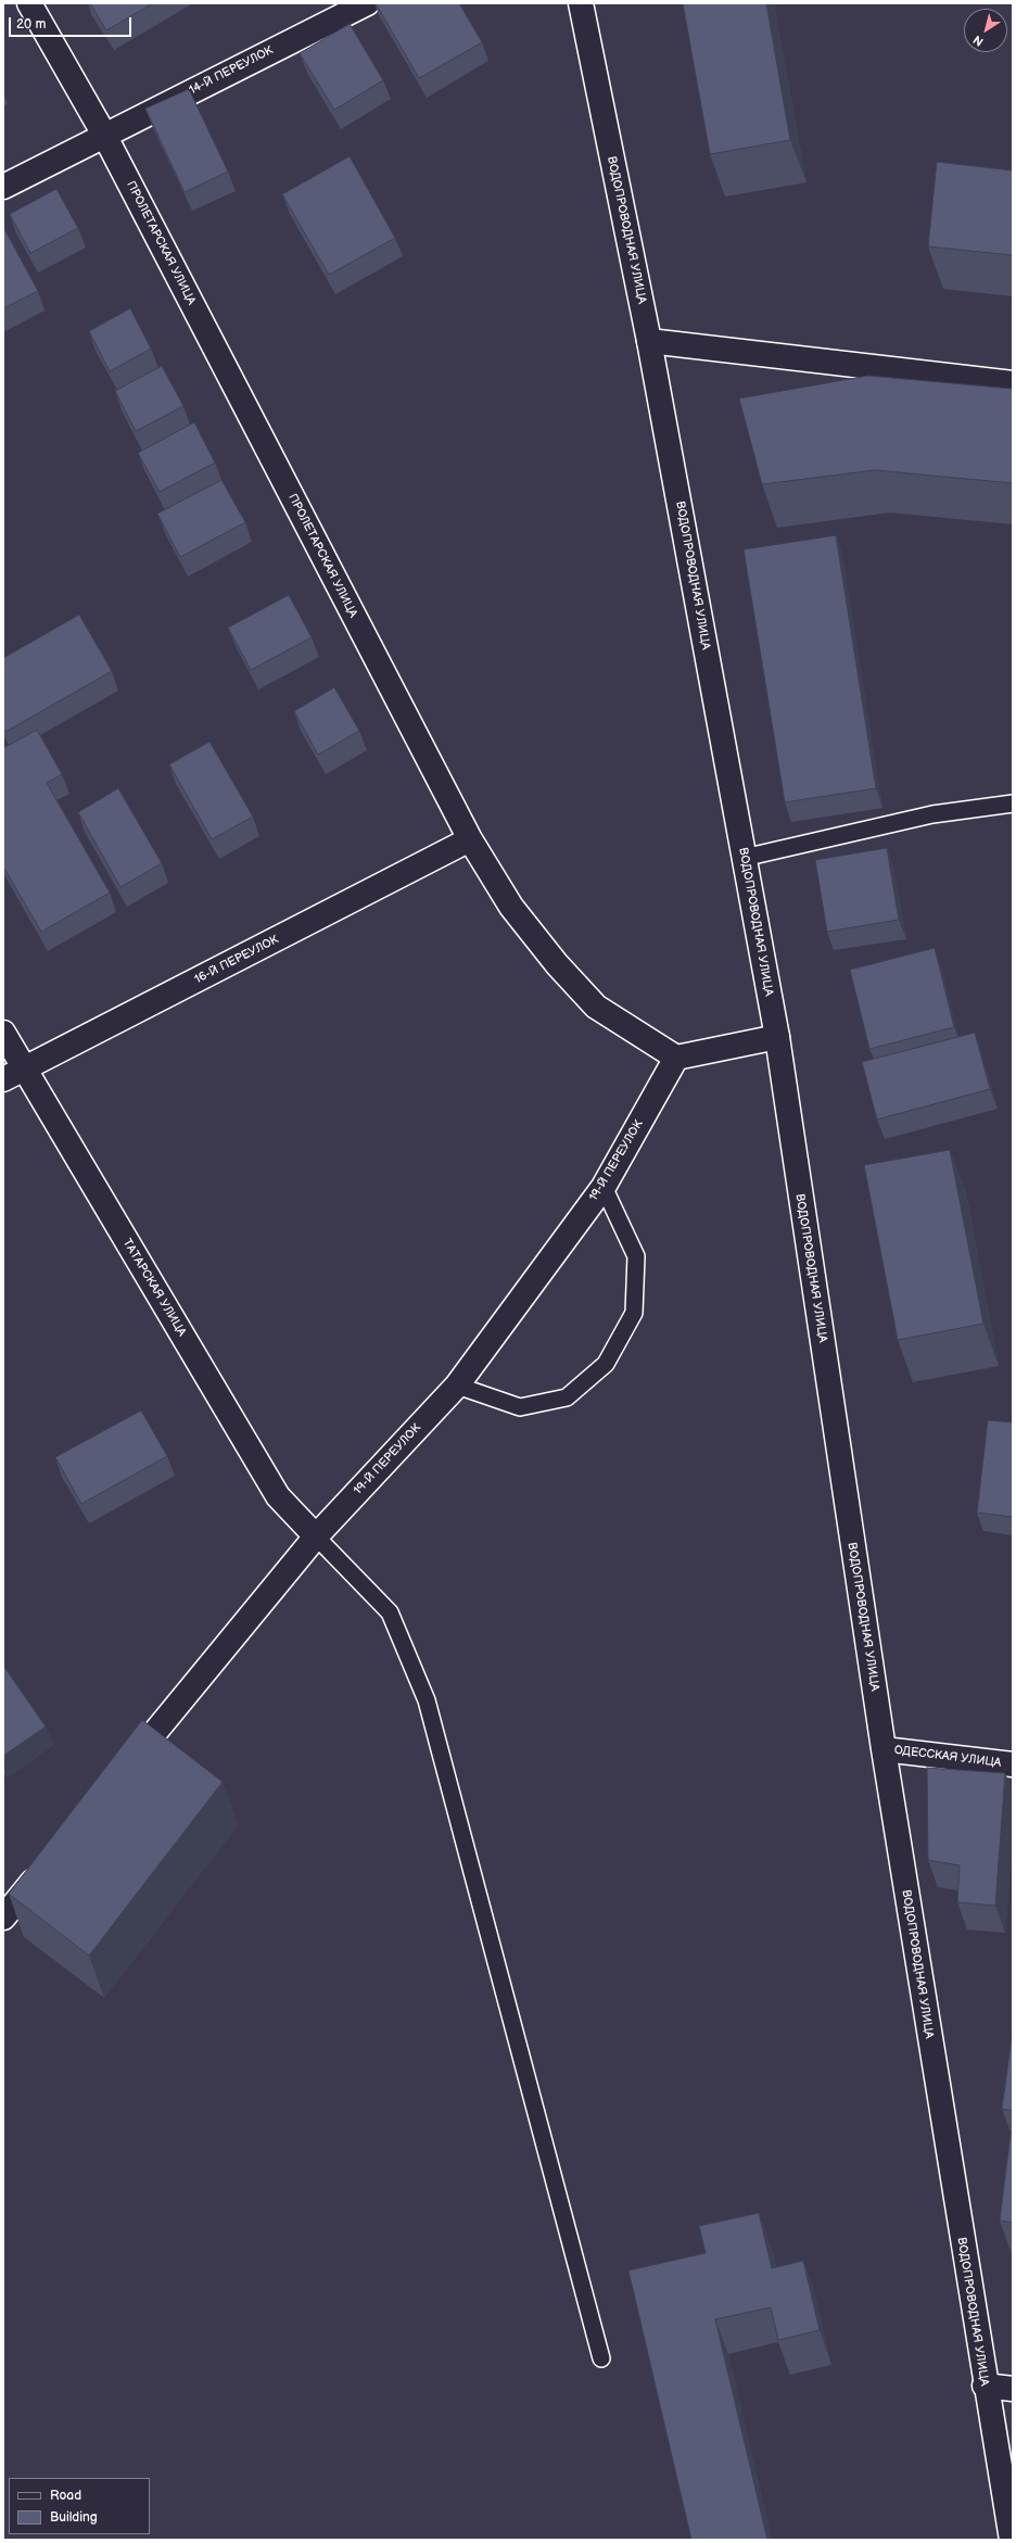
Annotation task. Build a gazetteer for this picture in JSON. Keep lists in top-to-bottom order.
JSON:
{
  "streets": {
    "street": [
      "14-Й ПЕРЕУЛОК",
      "ВОДОПРОВОДНАЯ УЛИЦА",
      "ПРОЛЕТАРСКАЯ УЛИЦА",
      "16-Й ПЕРЕУЛОК",
      "19-Й ПЕРЕУЛОК",
      "ТАТАРСКАЯ УЛИЦА",
      "ОДЕССКАЯ УЛИЦА"
    ]
  },
  "crossings": [
    ["14-Й ПЕРЕУЛОК", "ПРОЛЕТАРСКАЯ УЛИЦА"],
    ["ВОДОПРОВОДНАЯ УЛИЦА", "ОДЕССКАЯ УЛИЦА"],
    ["ПРОЛЕТАРСКАЯ УЛИЦА", "16-Й ПЕРЕУЛОК"],
    ["ПРОЛЕТАРСКАЯ УЛИЦА", "19-Й ПЕРЕУЛОК"],
    ["16-Й ПЕРЕУЛОК", "ТАТАРСКАЯ УЛИЦА"],
    ["19-Й ПЕРЕУЛОК", "ТАТАРСКАЯ УЛИЦА"]
  ],
  "legend": ["Road", "Building"],
  "scale_bar": "20 m",
  "north": "bottom left"
}
